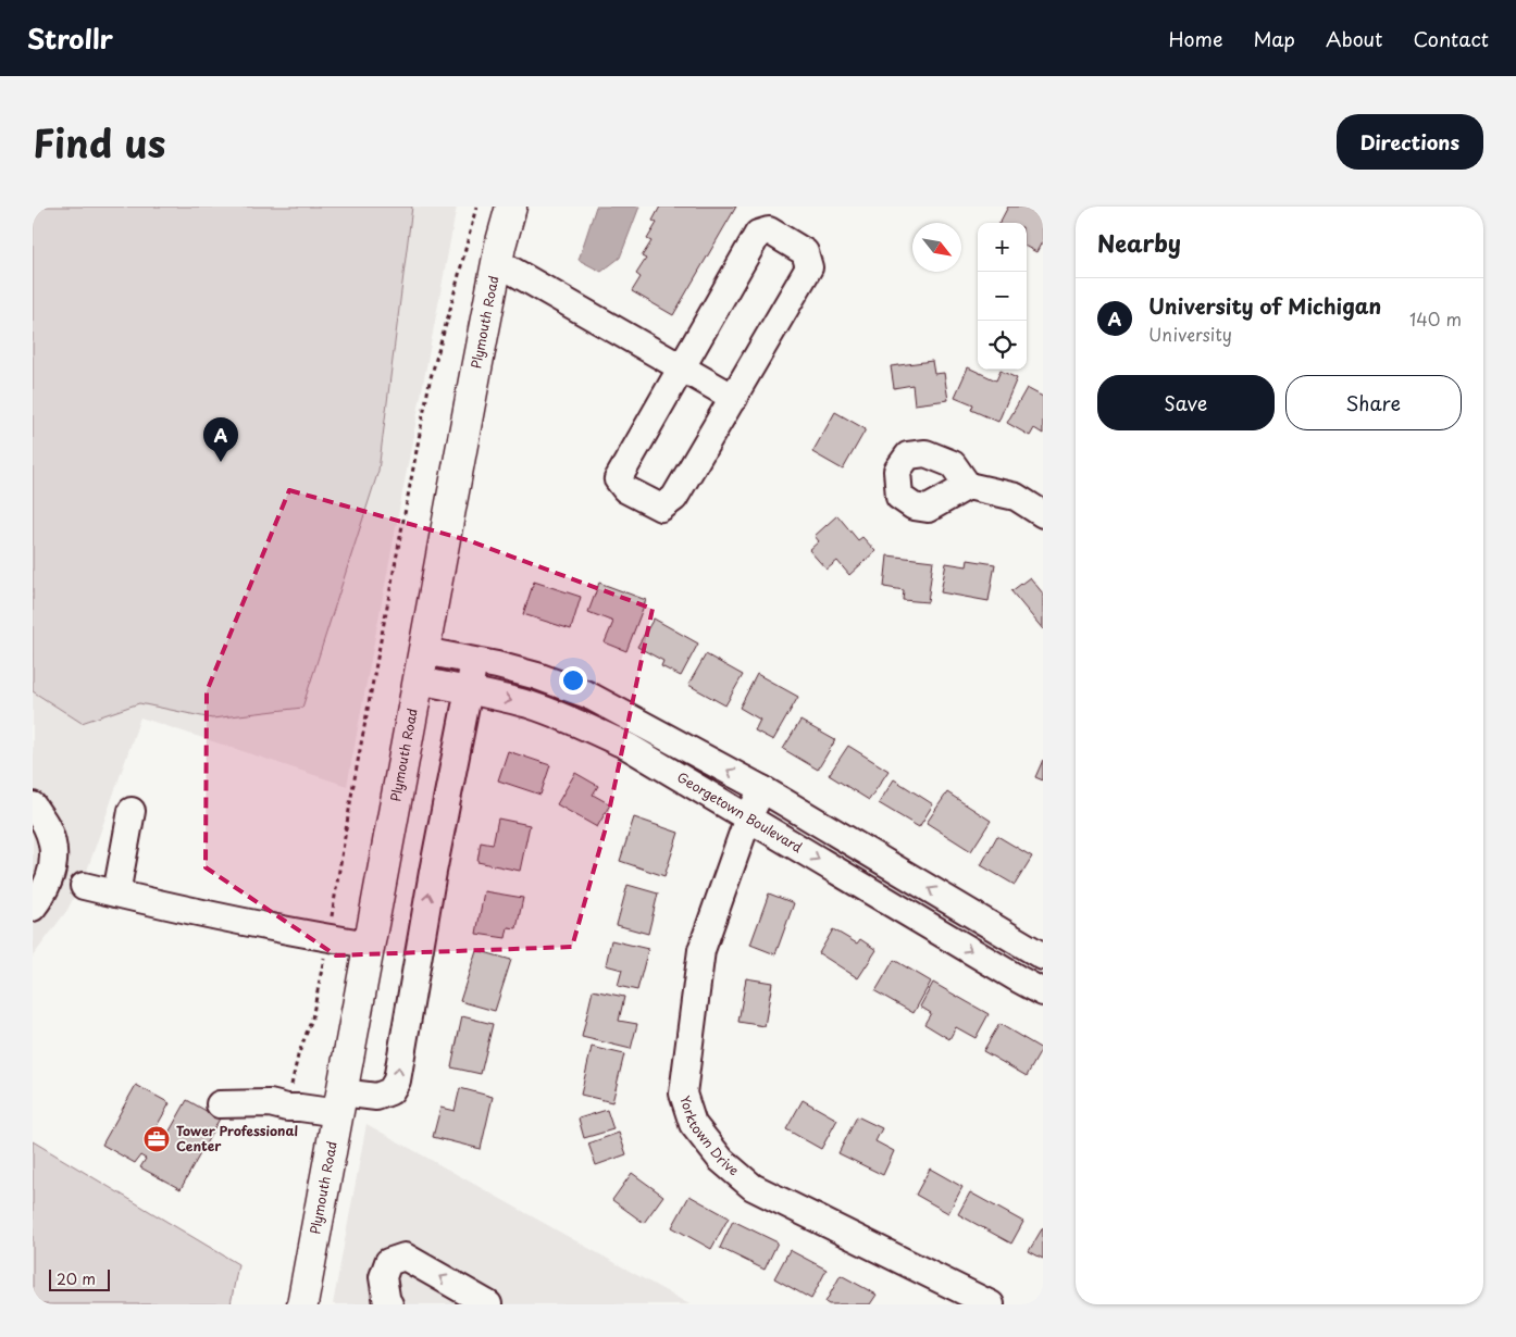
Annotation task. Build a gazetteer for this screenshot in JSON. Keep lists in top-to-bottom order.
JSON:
{
  "streets": {
    "main road": ["Plymouth Road"],
    "street": ["Georgetown Boulevard", "Yorktown Drive"]
  },
  "crossings": [
    ["Plymouth Road", "Georgetown Boulevard"],
    ["Georgetown Boulevard", "Yorktown Drive"]
  ],
  "places": {
    "office": ["Tower Professional Center"]
  },
  "scale_bar": "20 m",
  "north": "bottom right",
  "page": {
    "header": "Strollr",
    "nav": [
      "Home",
      "Map",
      "About",
      "Contact"
    ],
    "title": "Find us",
    "buttons": [
      "Directions",
      ["Save", "Share"]
    ],
    "heading": "Nearby",
    "map_buttons": ["+", "−"],
    "list": [
      {
        "mark": "A",
        "name": "University of Michigan",
        "note": "University",
        "value": "140 m"
      }
    ],
    "pins": "A",
    "scale": "20 m"
  }
}
